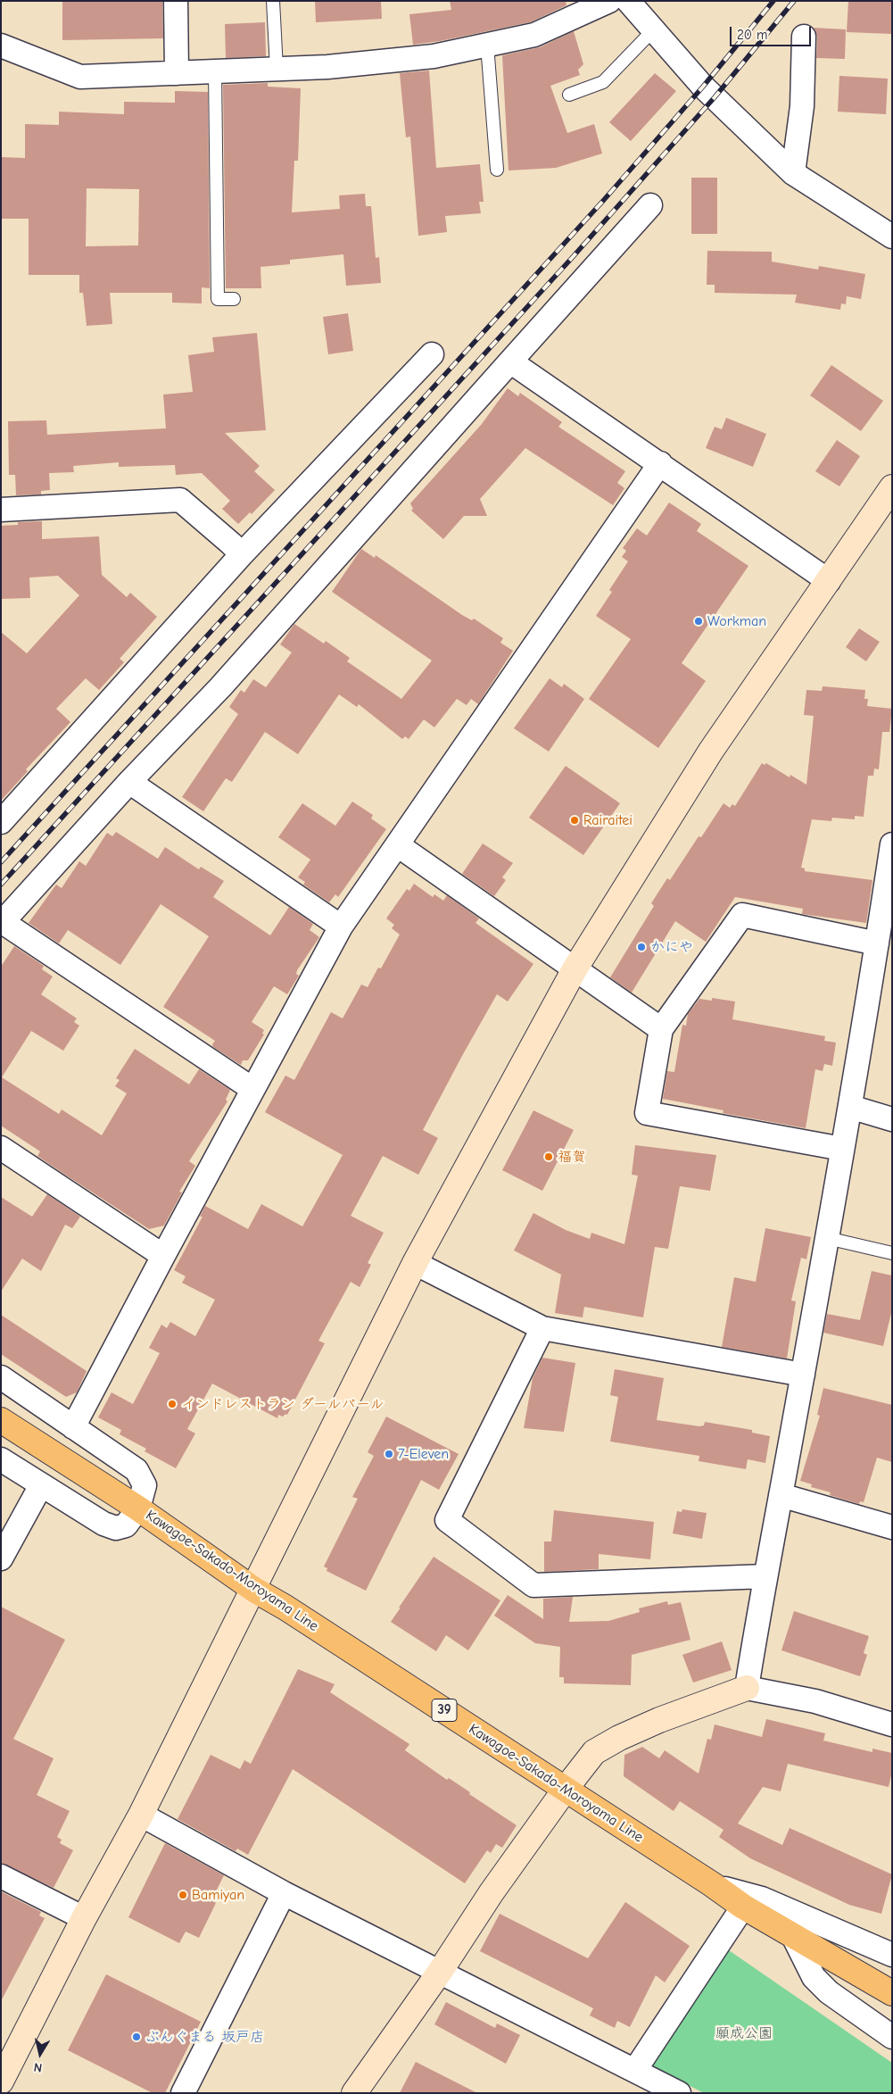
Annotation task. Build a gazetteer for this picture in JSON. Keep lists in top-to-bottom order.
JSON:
{
  "streets": {
    "main road": ["Kawagoe-Sakado-Moroyama Line", "39"]
  },
  "parks": ["願成公園"],
  "places": [
    "Workman",
    "Rairaitei",
    "かにや",
    "福賀",
    "インドレストラン ダールバール",
    "7-Eleven",
    "Bamiyan",
    "ぶんぐまる 坂戸店"
  ],
  "scale_bar": "20 m",
  "north": "bottom"
}
